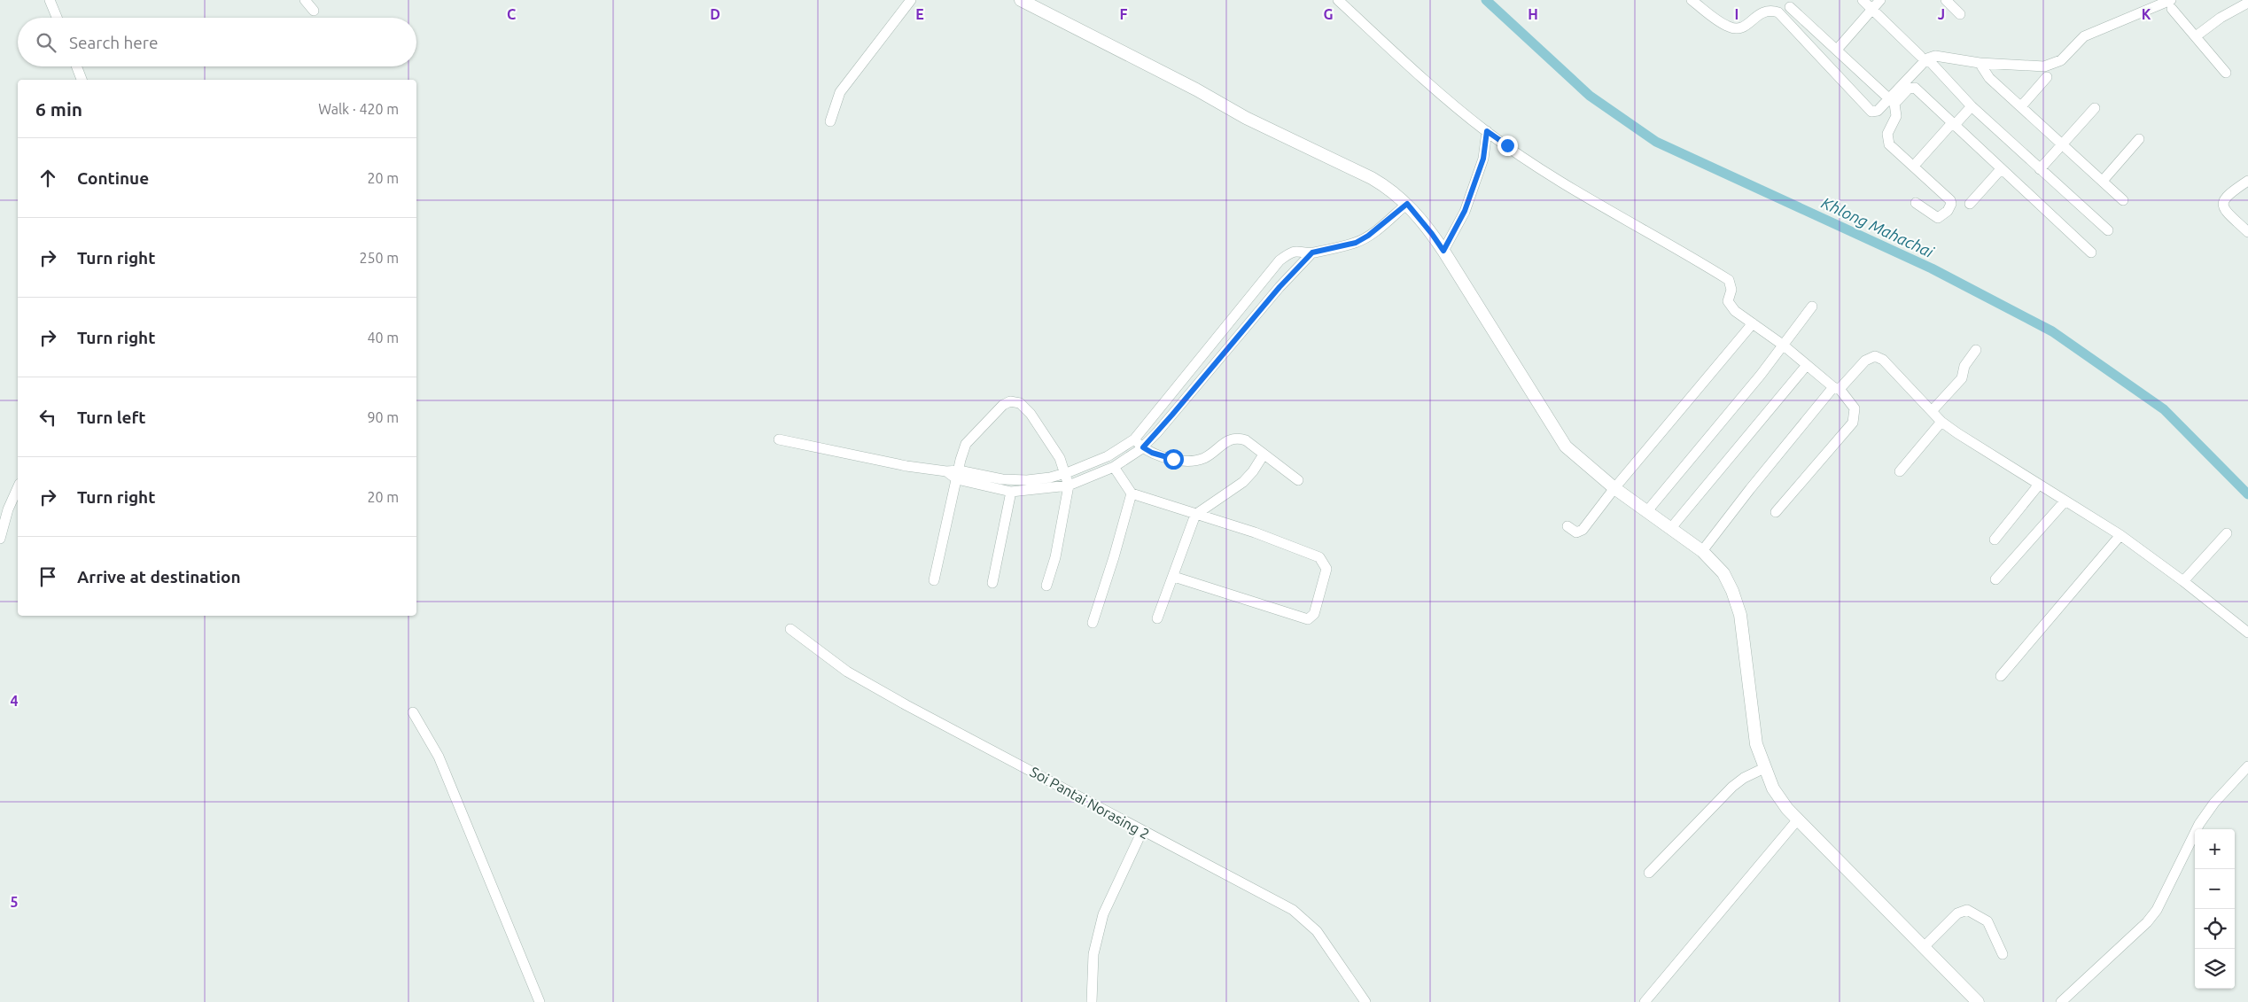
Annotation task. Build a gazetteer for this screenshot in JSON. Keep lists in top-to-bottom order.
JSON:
{
  "streets": {
    "street": ["Soi Pantai Norasing 2"]
  },
  "water": ["Khlong Mahachai"],
  "page": {
    "search": "Search here",
    "heading": ["6 min", "Walk · 420 m"],
    "list": [
      ["Continue", "20 m"],
      ["Turn right", "250 m"],
      ["Turn right", "40 m"],
      ["Turn left", "90 m"],
      ["Turn right", "20 m"],
      "Arrive at destination"
    ],
    "map_buttons": ["+", "−"]
  },
  "grid": {
    "columns": [
      "C",
      "D",
      "E",
      "F",
      "G",
      "H",
      "I",
      "J",
      "K"
    ],
    "rows": ["4", "5"]
  }
}
